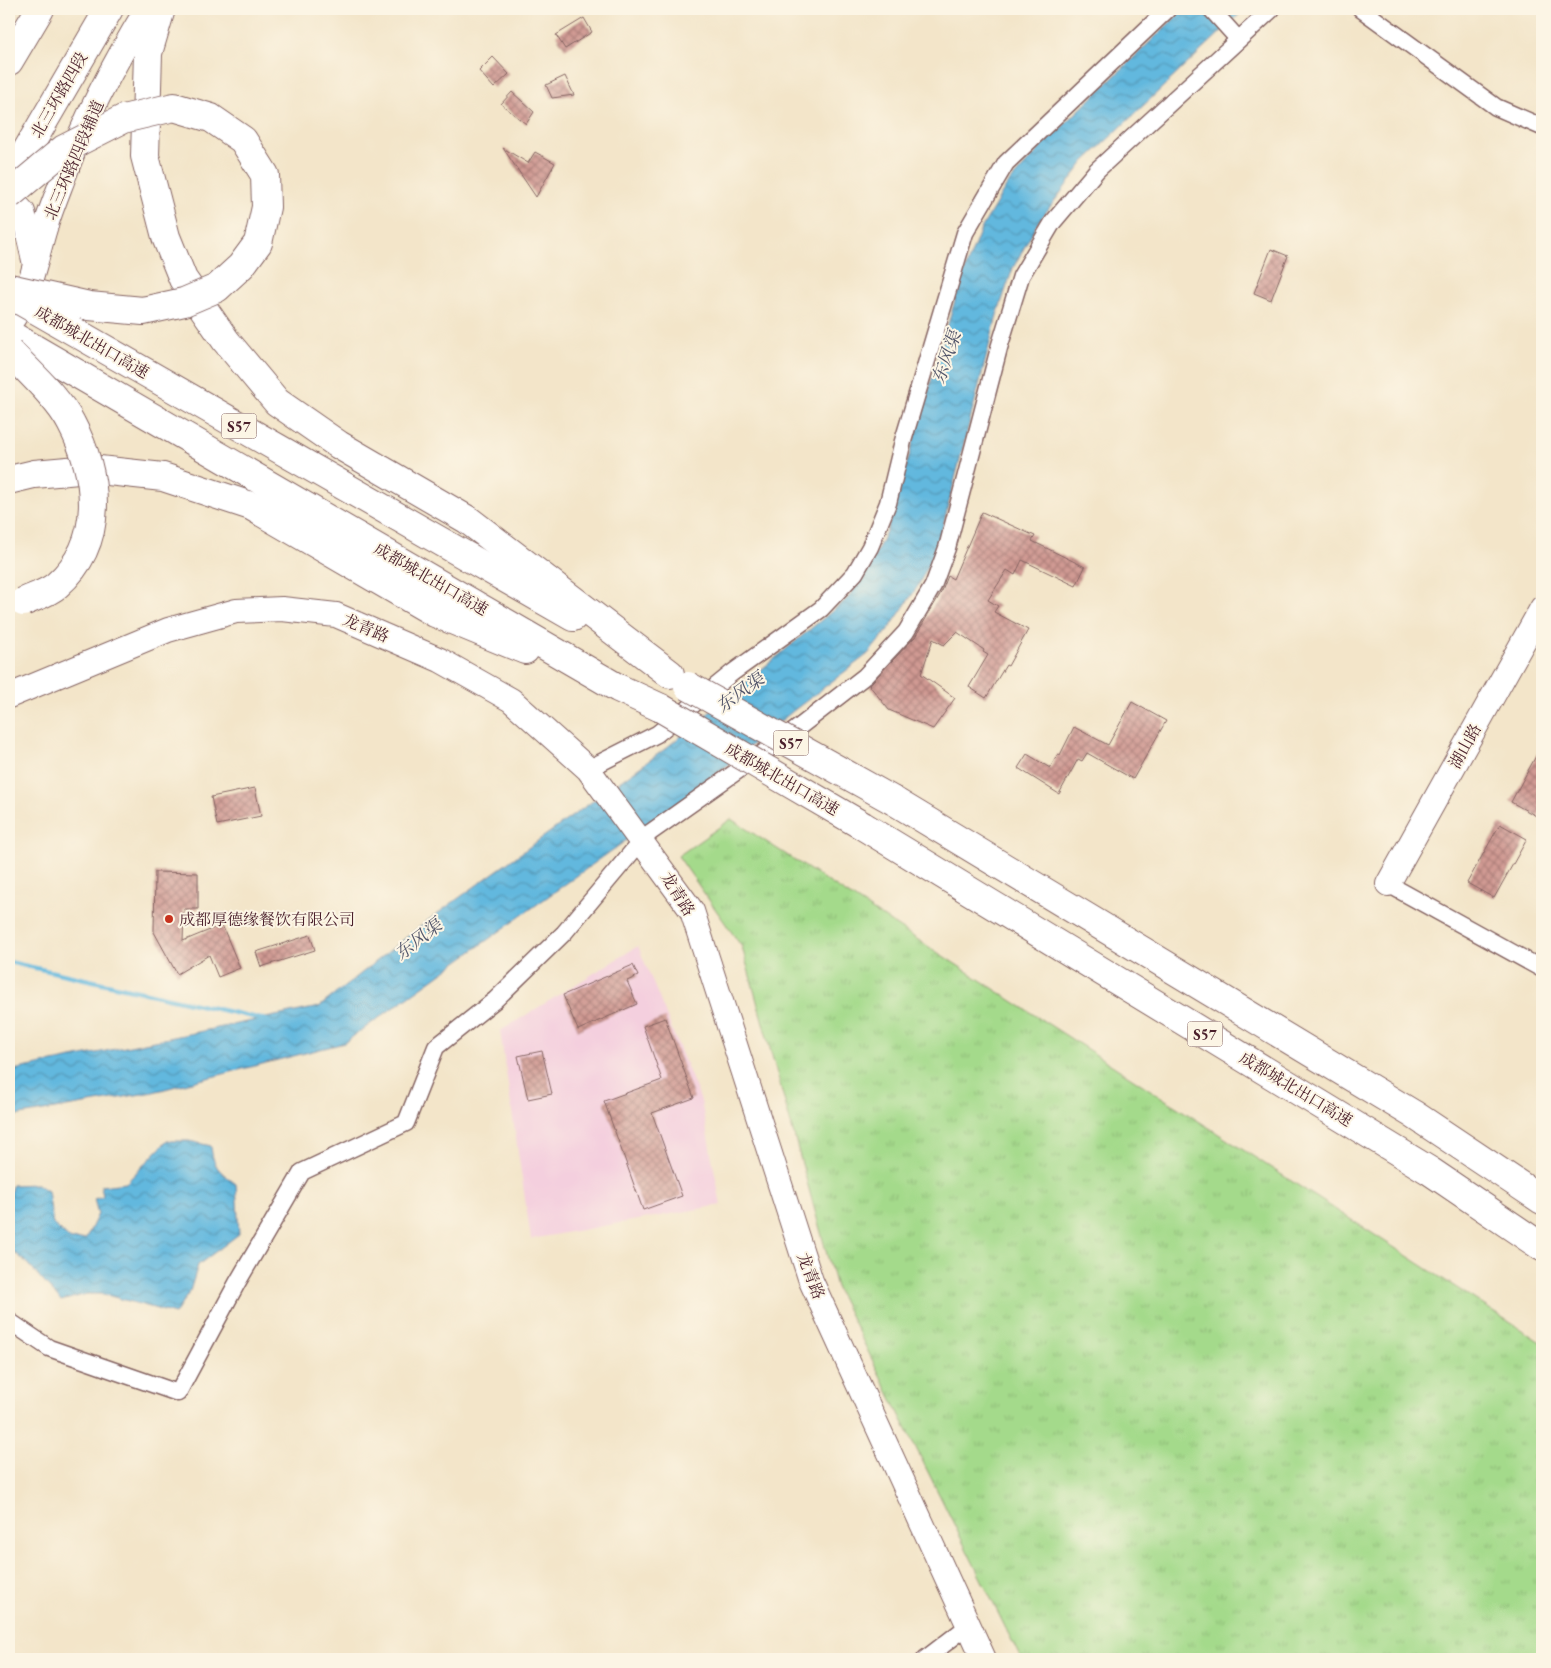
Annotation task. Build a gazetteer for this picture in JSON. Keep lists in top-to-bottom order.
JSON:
{
  "streets": {
    "highway": ["北三环路四段", "成都城北出口高速", "S57"],
    "street": ["北三环路四段辅道", "龙青路", "湖山路"]
  },
  "crossings": [
    ["北三环路四段辅道", "成都城北出口高速"]
  ],
  "water": ["东风渠"],
  "places": ["成都厚德缘餐饮有限公司"]
}
